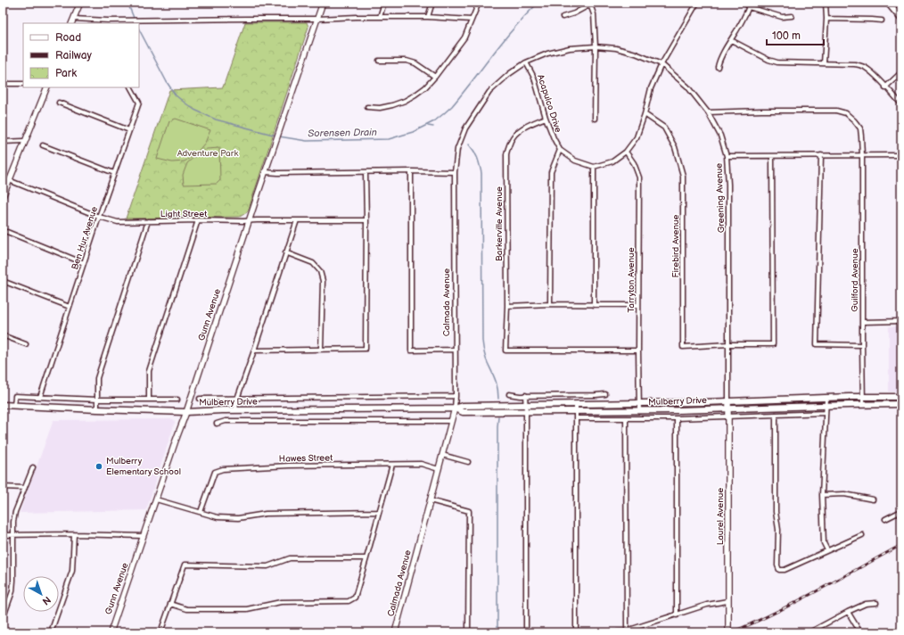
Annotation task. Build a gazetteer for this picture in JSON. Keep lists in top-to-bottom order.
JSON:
{
  "streets": {
    "main road": ["Mulberry Drive"],
    "street": [
      "Acapulco Drive",
      "Greening Avenue",
      "Light Street",
      "Barkerville Avenue",
      "Ben Hur Avenue",
      "Firebird Avenue",
      "Tarryton Avenue",
      "Guilford Avenue",
      "Calmada Avenue",
      "Gunn Avenue",
      "Hawes Street",
      "Laurel Avenue"
    ]
  },
  "crossings": [
    ["Acapulco Drive", "Barkerville Avenue"],
    ["Acapulco Drive", "Calmada Avenue"],
    ["Greening Avenue", "Firebird Avenue"],
    ["Greening Avenue", "Guilford Avenue"],
    ["Greening Avenue", "Calmada Avenue"],
    ["Greening Avenue", "Mulberry Drive"],
    ["Greening Avenue", "Laurel Avenue"],
    ["Light Street", "Ben Hur Avenue"],
    ["Light Street", "Gunn Avenue"],
    ["Barkerville Avenue", "Tarryton Avenue"],
    ["Tarryton Avenue", "Mulberry Drive"],
    ["Guilford Avenue", "Mulberry Drive"],
    ["Calmada Avenue", "Mulberry Drive"],
    ["Calmada Avenue", "Hawes Street"],
    ["Gunn Avenue", "Mulberry Drive"],
    ["Mulberry Drive", "Laurel Avenue"]
  ],
  "water": ["Sorensen Drain"],
  "parks": ["Adventure Park"],
  "places": ["Mulberry Elementary School"],
  "legend": ["Road", "Railway", "Park"],
  "scale_bar": "100 m",
  "north": "bottom right"
}
